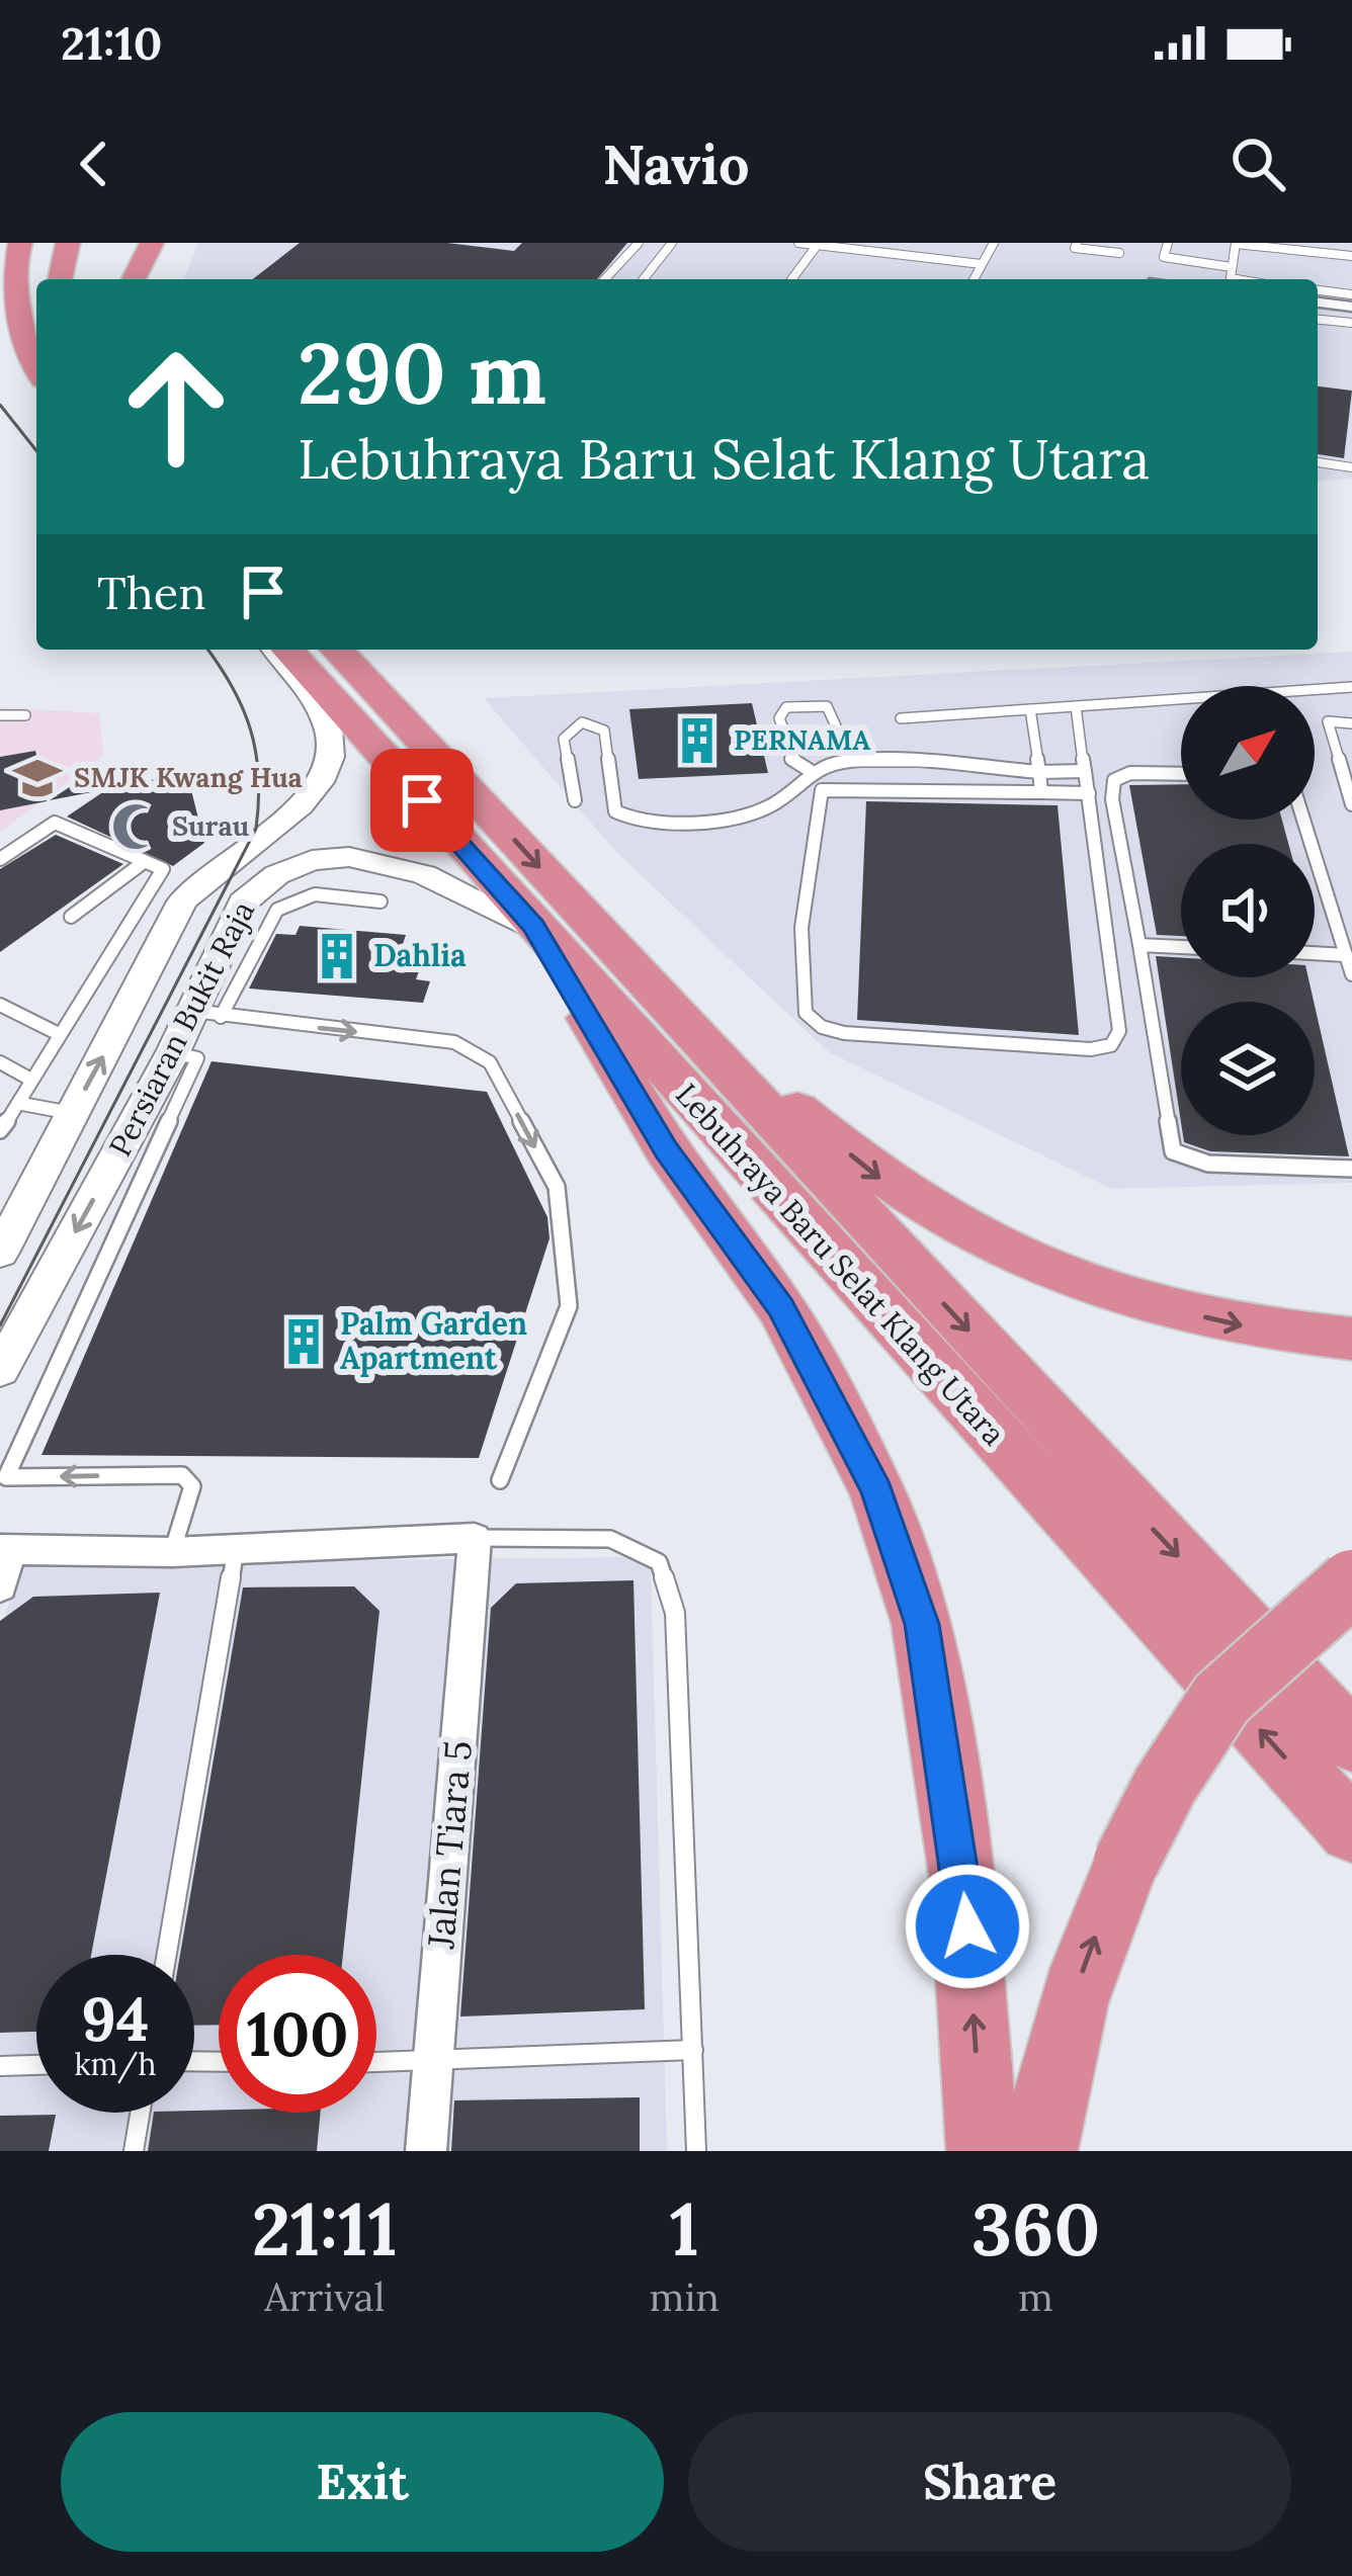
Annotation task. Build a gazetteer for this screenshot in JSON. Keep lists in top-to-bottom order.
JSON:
{
  "streets": {
    "highway": ["Lebuhraya Baru Selat Klang Utara"],
    "main road": ["Persiaran Bukit Raja"],
    "street": ["Jalan Tiara 5"]
  },
  "crossings": [
    ["Persiaran Bukit Raja", "Lebuhraya Baru Selat Klang Utara"]
  ],
  "places": {
    "building": ["PERNAMA", "Dahlia", "Palm Garden Apartment"],
    "school or university": ["SMJK Kwang Hua"],
    "mosque": ["Surau"]
  },
  "north": "top right",
  "page": {
    "status": "21:10",
    "header": "Navio",
    "turn": ["290 m", "Lebuhraya Baru Selat Klang Utara"],
    "then": "Then",
    "speed": "94 km/h",
    "limit": "100",
    "eta": [
      "21:11",
      "Arrival",
      "1",
      "min",
      "360",
      "m"
    ],
    "buttons": ["Exit", "Share"]
  }
}
